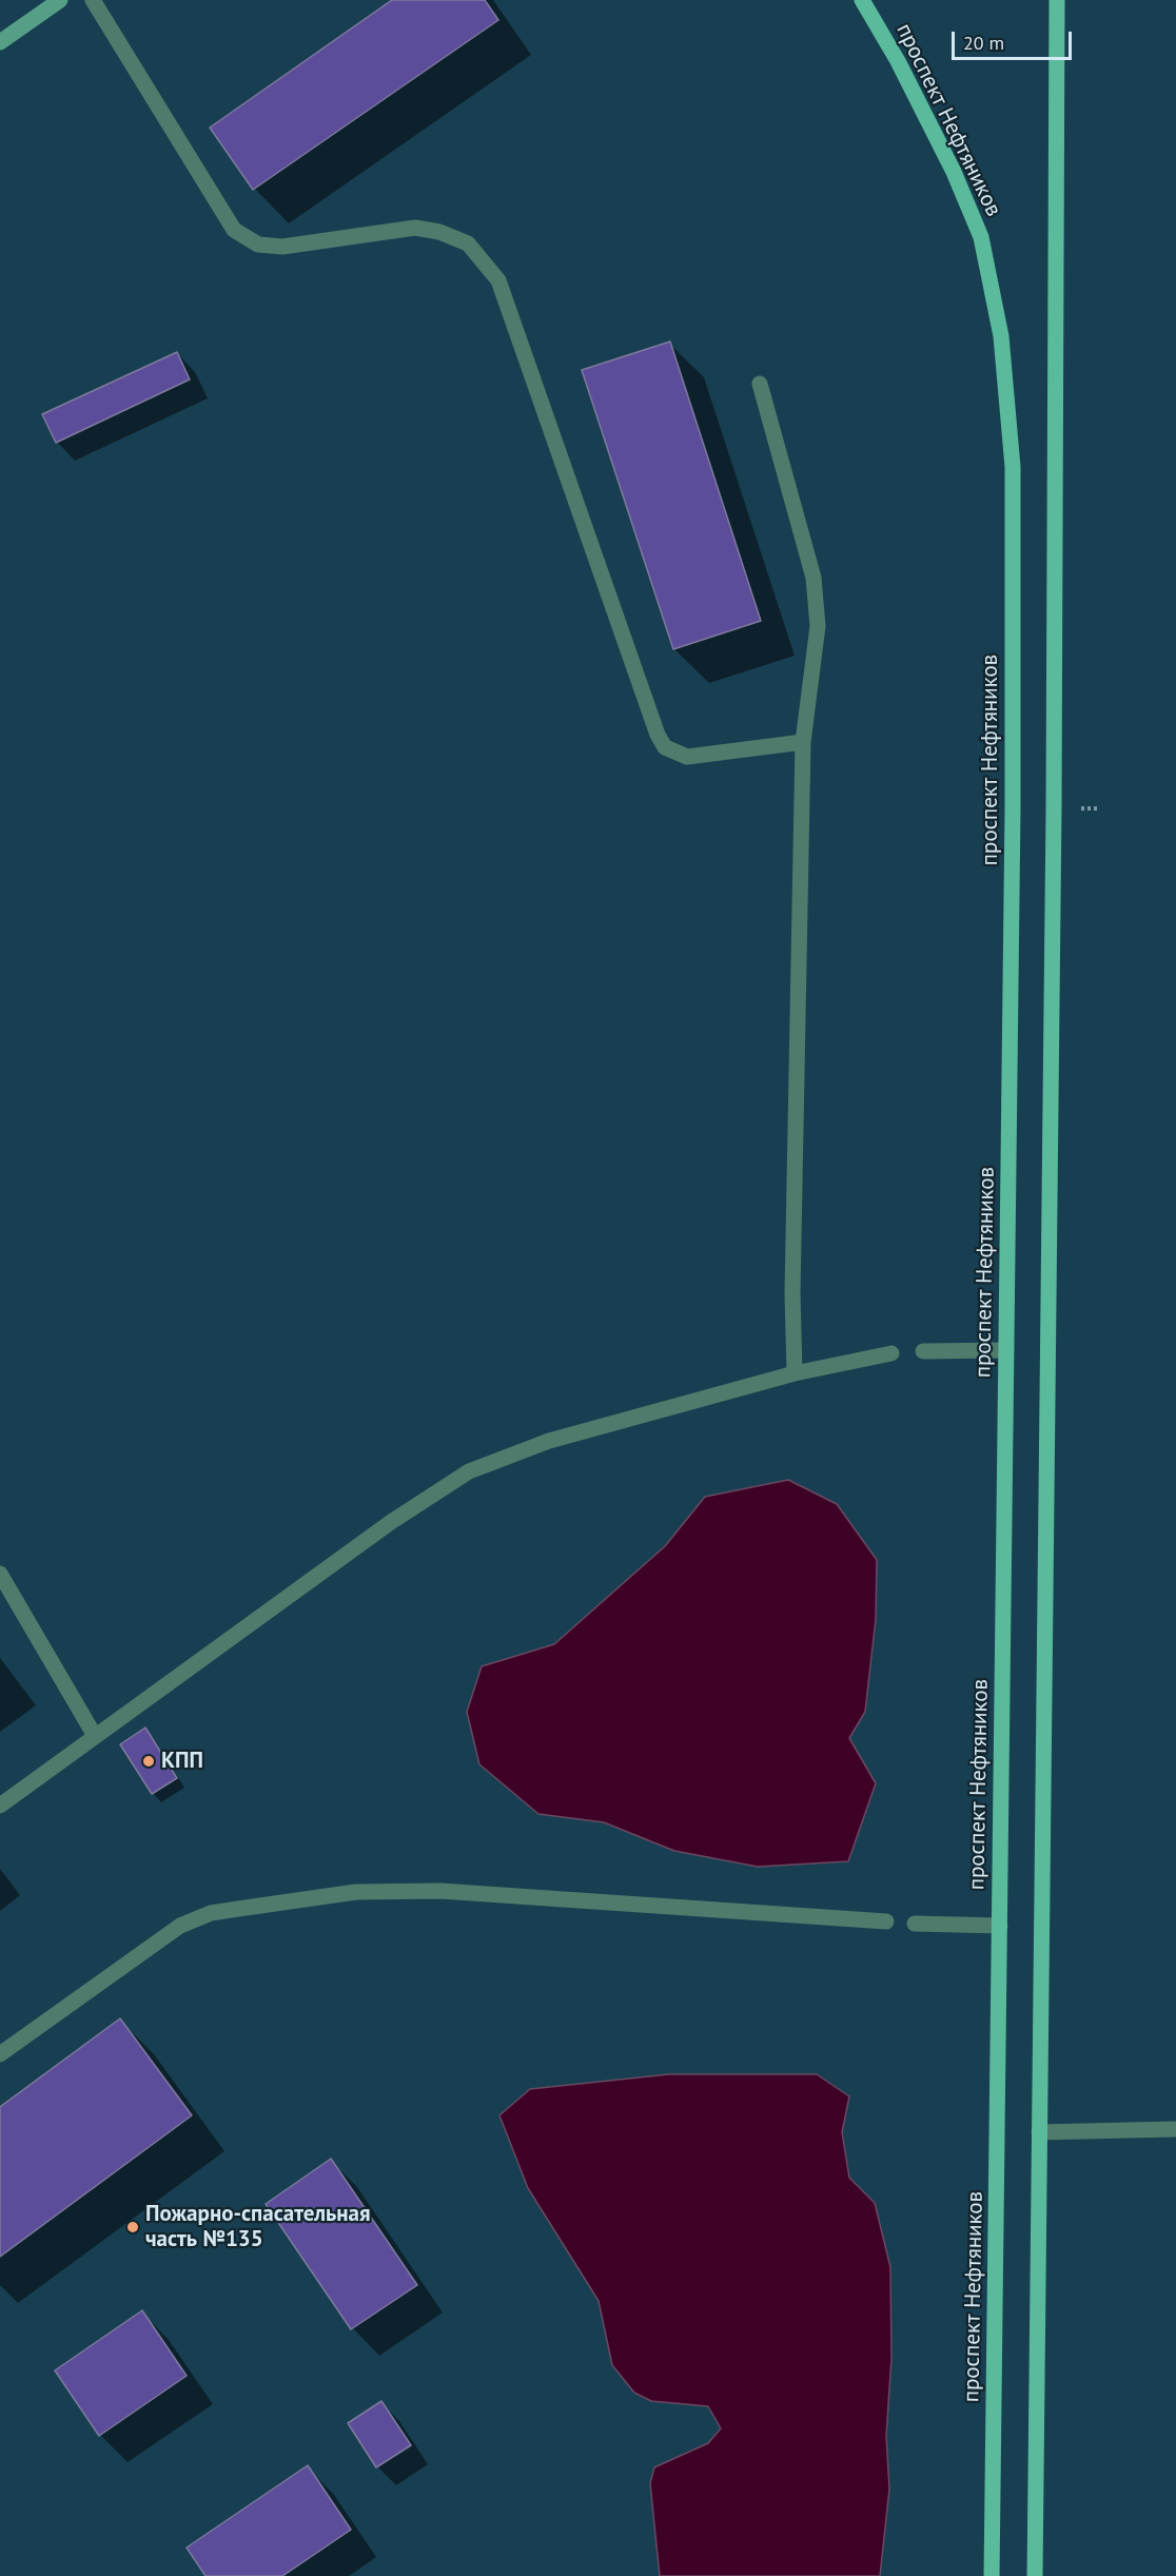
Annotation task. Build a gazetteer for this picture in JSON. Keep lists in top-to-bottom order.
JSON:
{
  "streets": {
    "main road": ["проспект Нефтяников"]
  },
  "places": ["КПП", "Пожарно-спасательная часть №135"],
  "scale_bar": "20 m"
}
